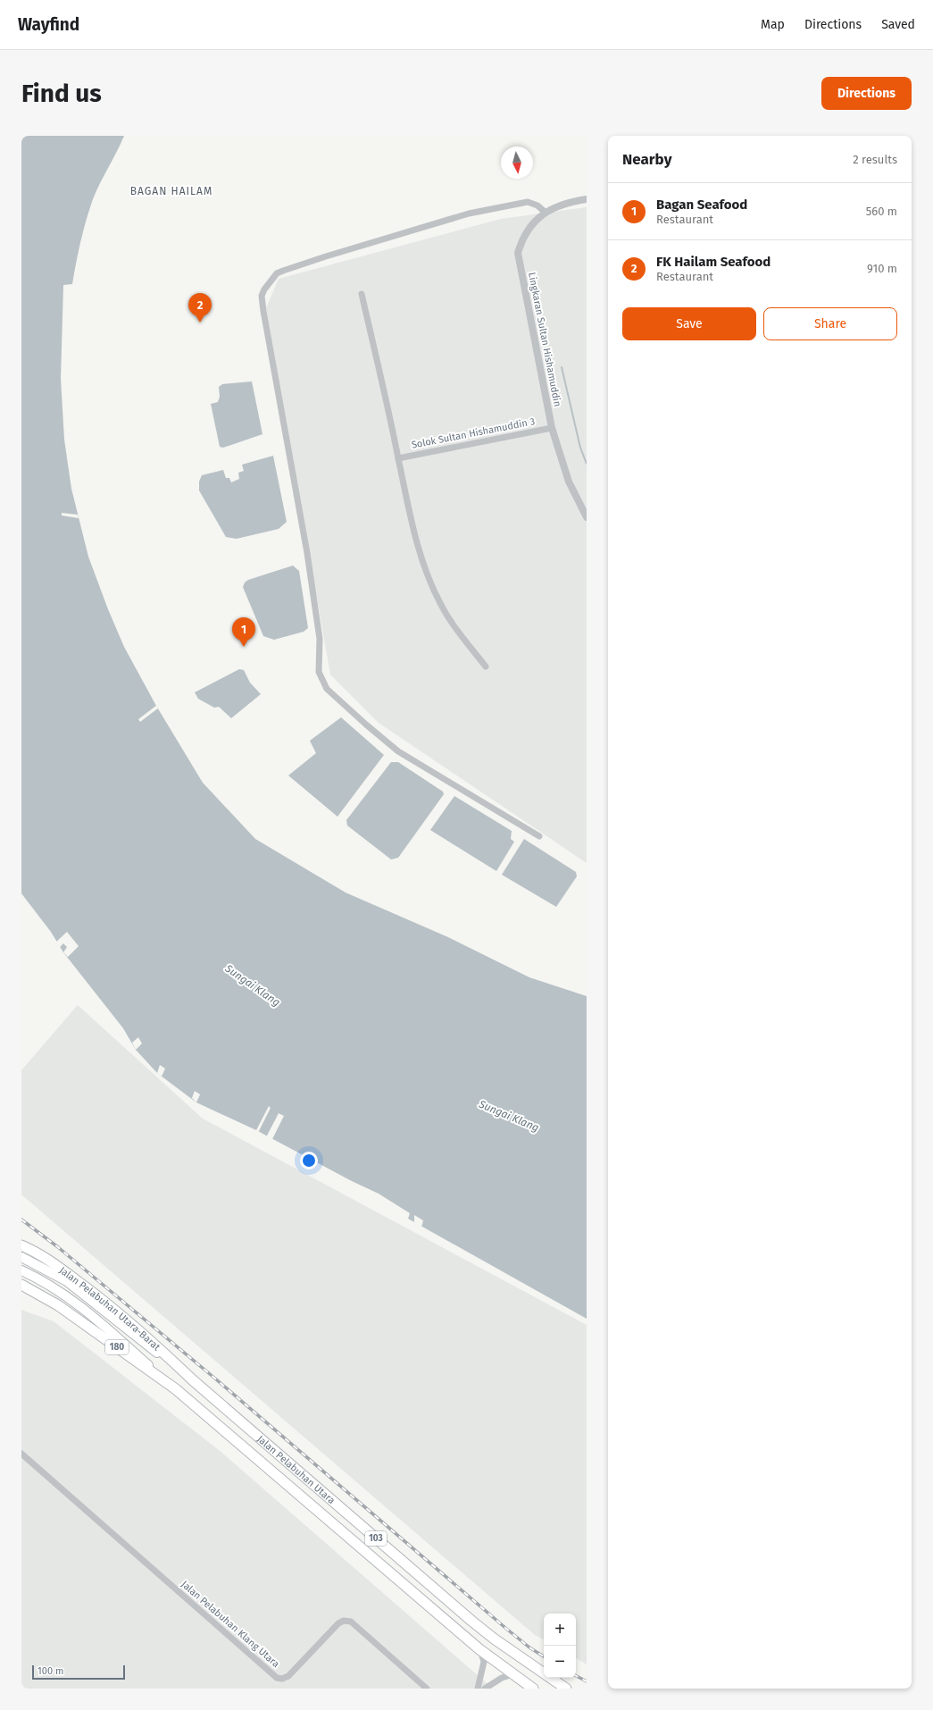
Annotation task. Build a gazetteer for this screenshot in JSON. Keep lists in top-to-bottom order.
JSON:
{
  "streets": {
    "main road": [
      "Jalan Pelabuhan Utara-Barat",
      "180",
      "Jalan Pelabuhan Utara",
      "103"
    ],
    "street": ["Lingkaran Sultan Hishamuddin", "Solok Sultan Hishamuddin 3", "Jalan Pelabuhan Klang Utara"]
  },
  "crossings": [
    ["Lingkaran Sultan Hishamuddin", "Solok Sultan Hishamuddin 3"],
    ["Jalan Pelabuhan Utara-Barat", "Jalan Pelabuhan Utara"],
    ["180", "Jalan Pelabuhan Utara"]
  ],
  "districts": ["BAGAN HAILAM"],
  "water": ["Sungai Klang"],
  "scale_bar": "100 m",
  "north": "bottom",
  "page": {
    "header": "Wayfind",
    "nav": ["Map", "Directions", "Saved"],
    "buttons": [
      "Directions",
      ["Save", "Share"]
    ],
    "title": "Find us",
    "heading": ["Nearby", "2 results"],
    "list": [
      {
        "mark": "1",
        "name": "Bagan Seafood",
        "note": "Restaurant",
        "value": "560 m"
      },
      {
        "mark": "2",
        "name": "FK Hailam Seafood",
        "note": "Restaurant",
        "value": "910 m"
      }
    ],
    "pins": ["2", "1"],
    "map_buttons": ["+", "−"],
    "scale": "100 m"
  }
}
